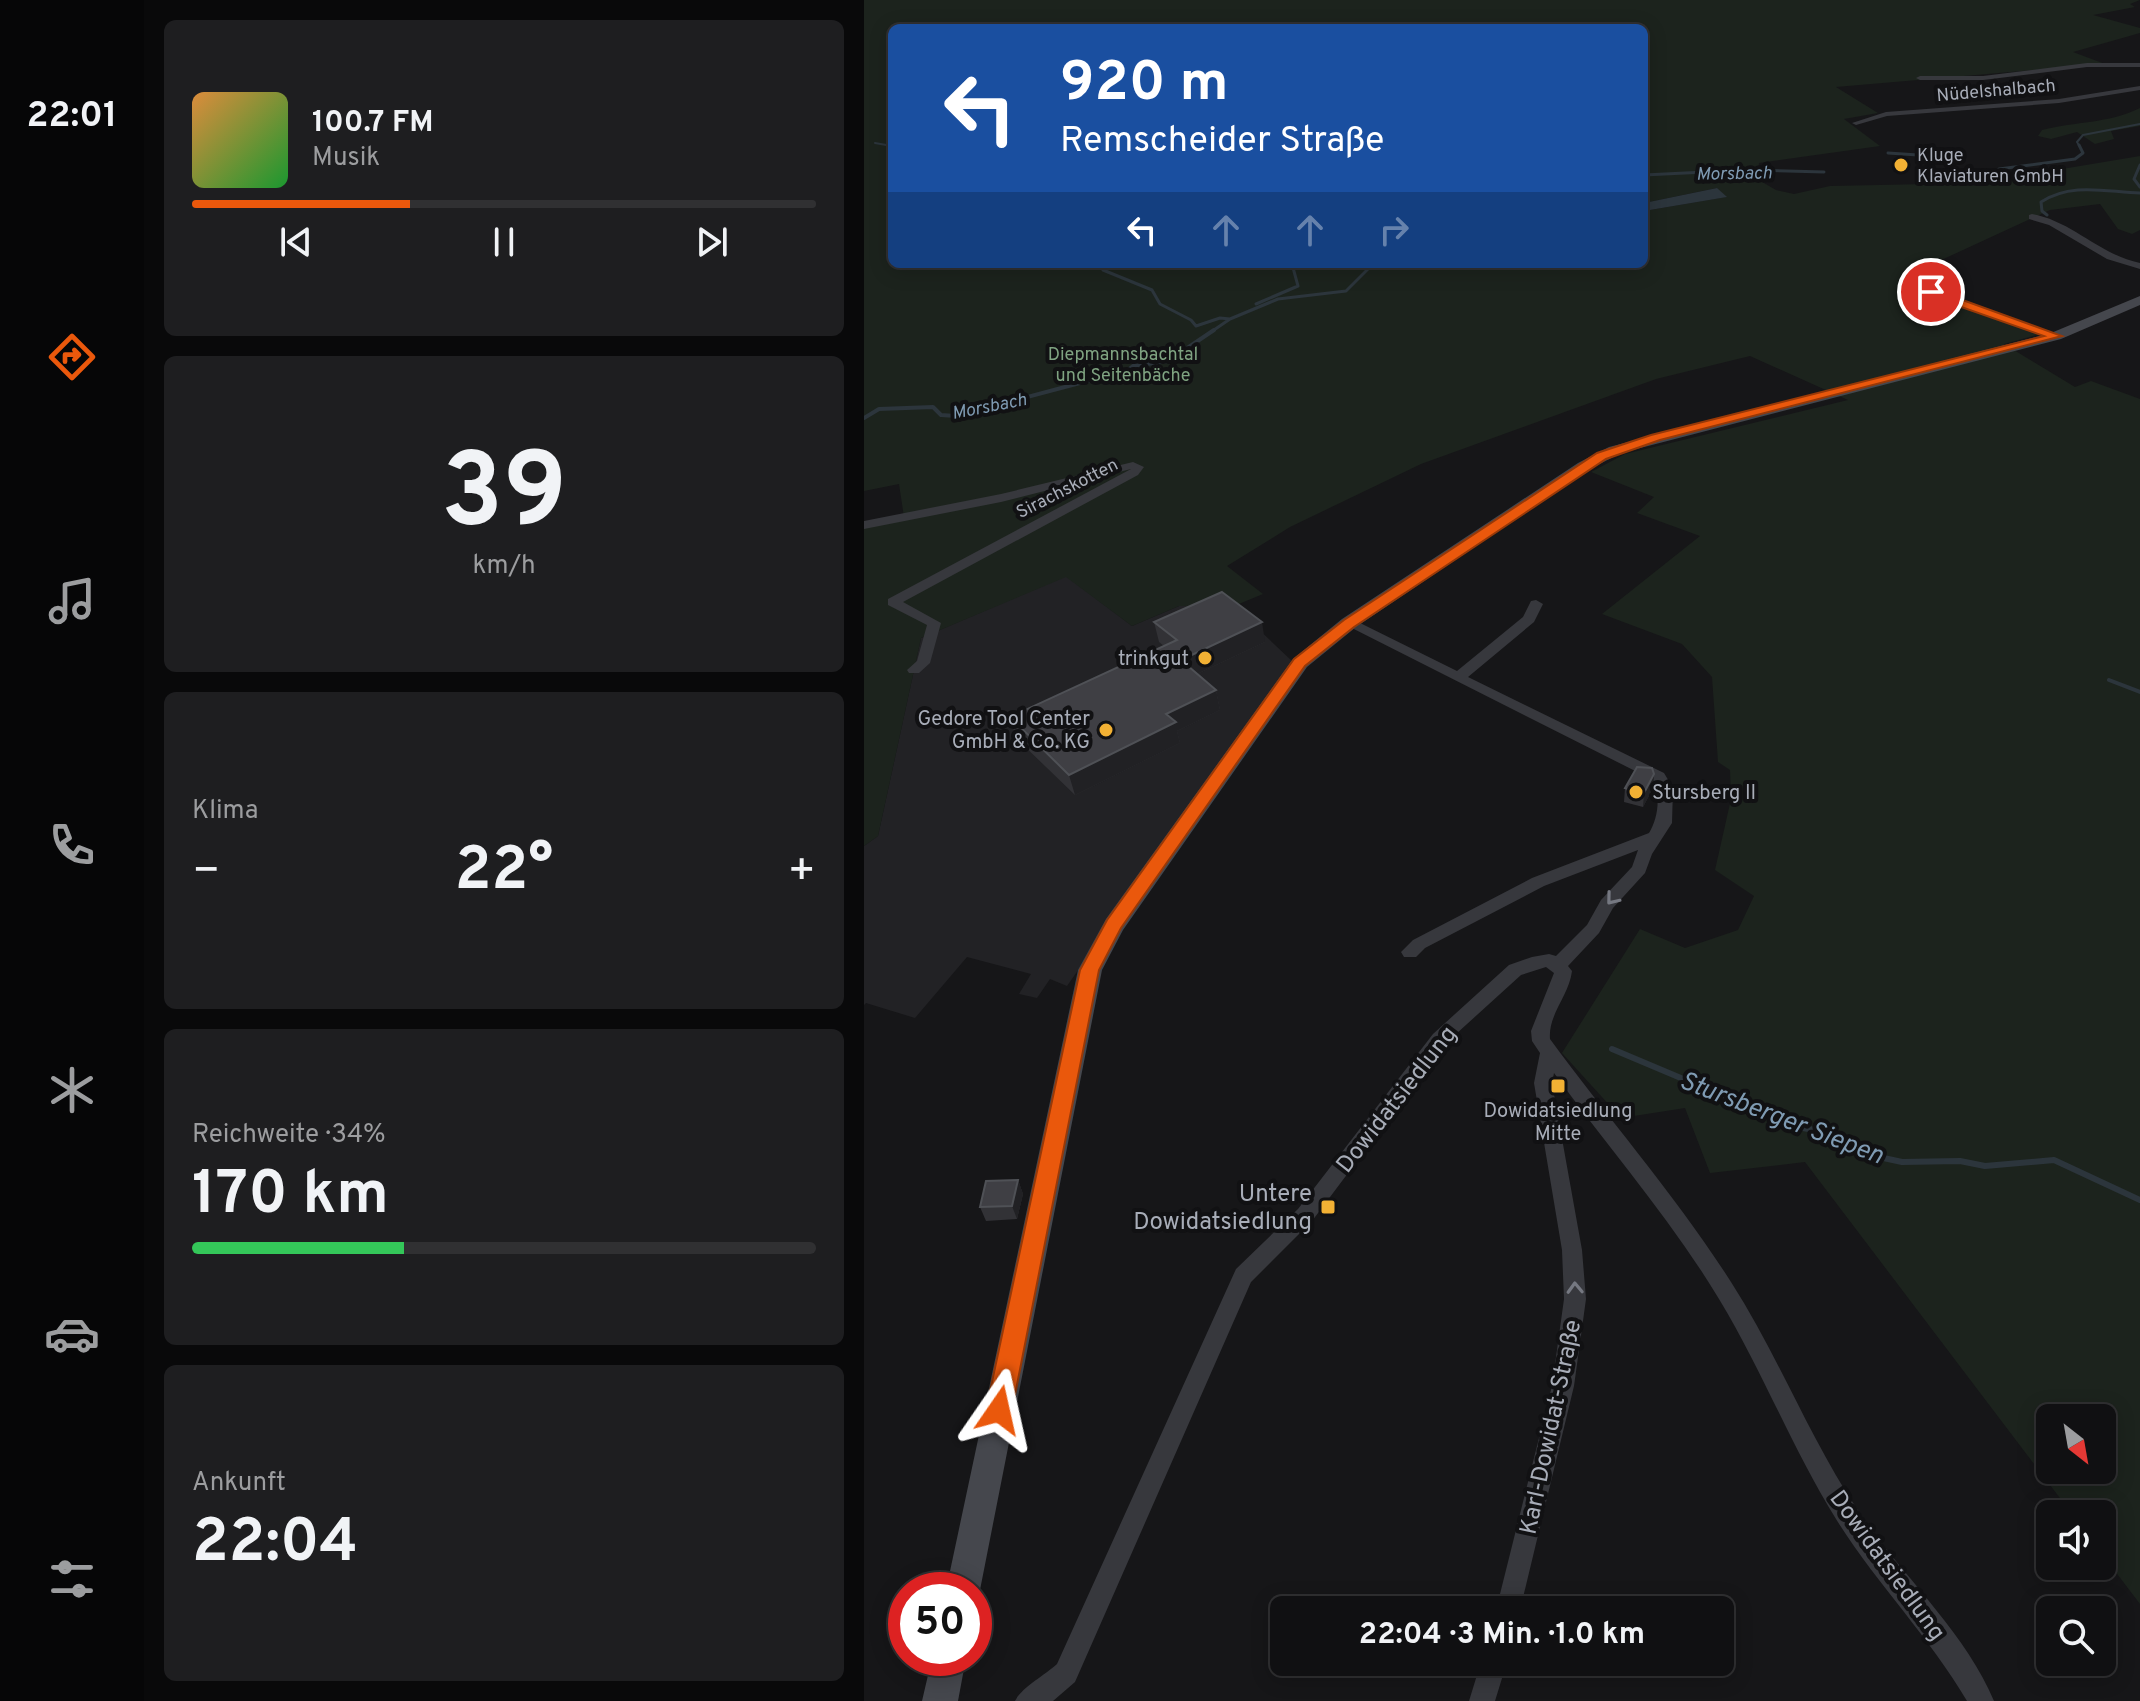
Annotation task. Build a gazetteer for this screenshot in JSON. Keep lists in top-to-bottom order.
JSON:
{
  "streets": {
    "street": [
      "Nüdelshalbach",
      "Sirachskotten",
      "Dowidatsiedlung",
      "Karl-Dowidat-Straße"
    ]
  },
  "crossings": [
    ["Dowidatsiedlung", "Karl-Dowidat-Straße"]
  ],
  "one_way": ["Karl-Dowidat-Straße"],
  "water": ["Morsbach", "Stursberger Siepen"],
  "parks": ["Diepmannsbachtal und Seitenbäche"],
  "places": {
    "other": [
      "Kluge Klaviaturen GmbH",
      "trinkgut",
      "Gedore Tool Center GmbH & Co. KG",
      "Stursberg II"
    ],
    "transit": ["Dowidatsiedlung Mitte", "Untere Dowidatsiedlung"]
  },
  "north": "bottom right",
  "page": {
    "tabs": "22:01",
    "turn": ["920 m", "Remscheider Straße"],
    "song": ["100.7 FM", "Musik"],
    "tile": [
      ["39", "km/h"],
      "Klima",
      ["Reichweite · 34%", "170 km"],
      ["Ankunft", "22:04"]
    ],
    "heat": ["−", "22°", "+"],
    "limit": "50",
    "trip": "22:04 · 3 Min. · 1.0 km"
  }
}
